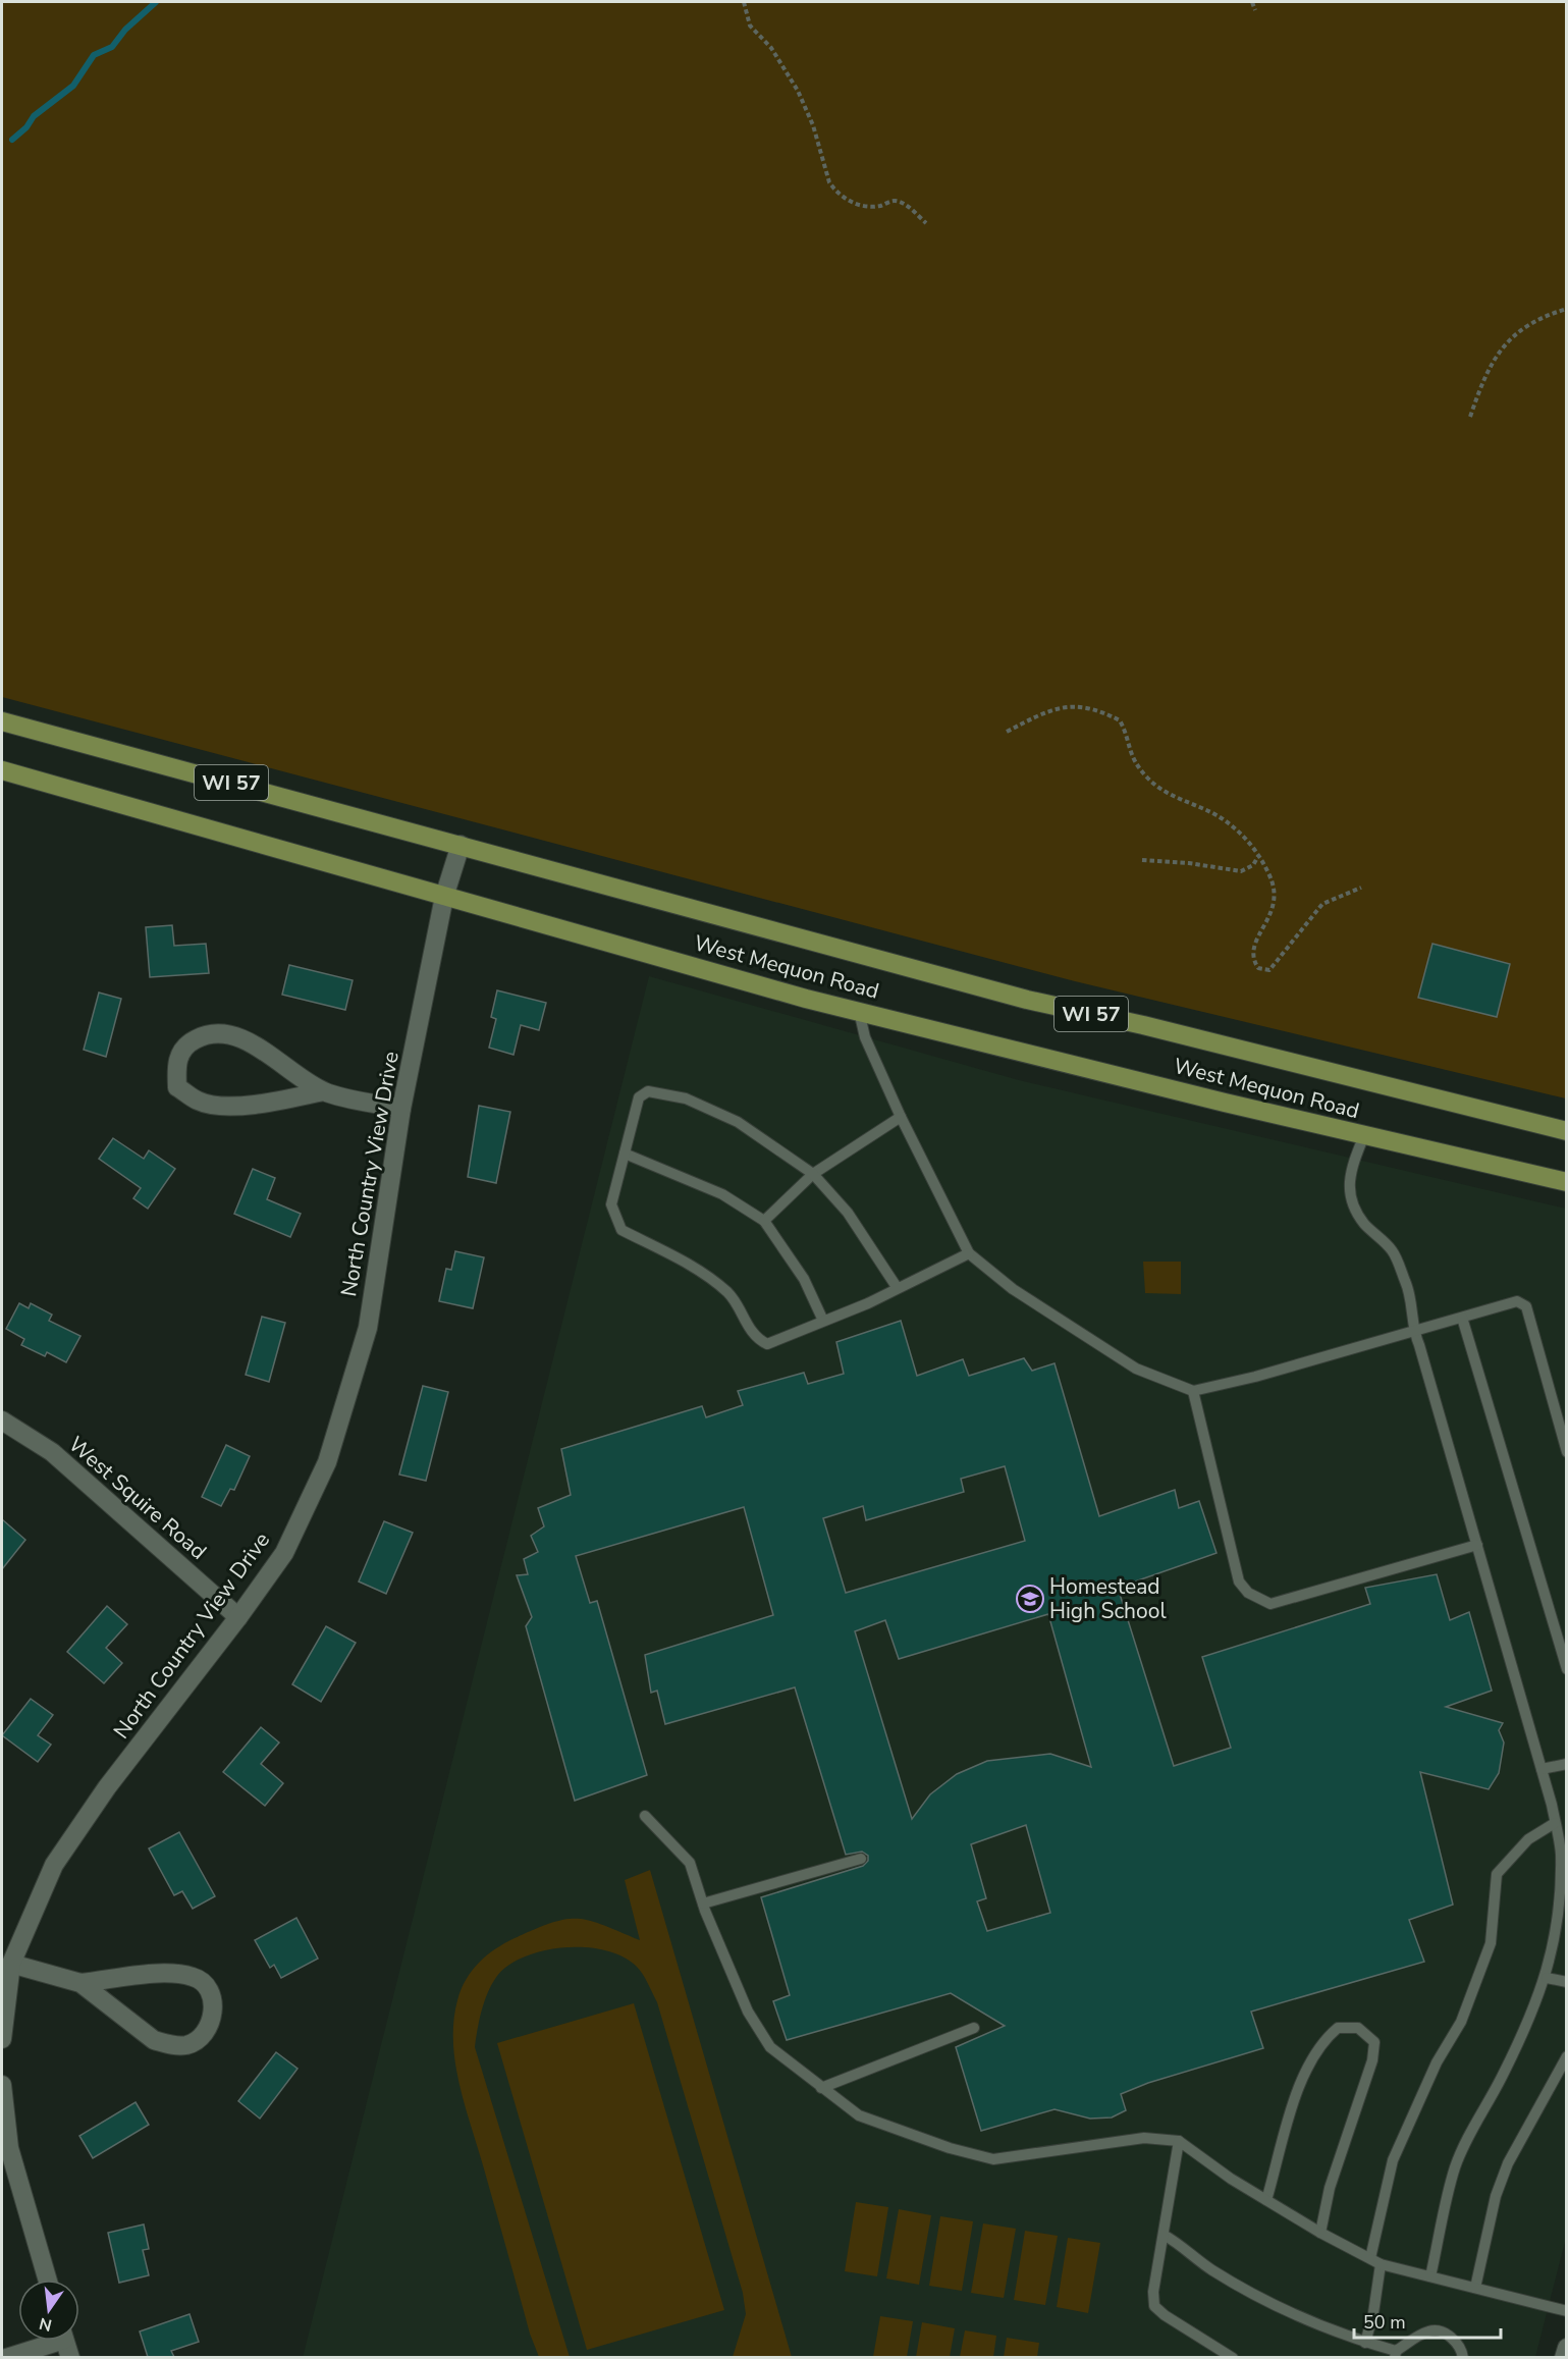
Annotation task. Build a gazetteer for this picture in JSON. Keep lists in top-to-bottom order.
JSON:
{
  "streets": {
    "main road": ["WI 57", "West Mequon Road"],
    "street": ["North Country View Drive", "West Squire Road"]
  },
  "crossings": [
    ["West Mequon Road", "North Country View Drive"],
    ["North Country View Drive", "West Squire Road"]
  ],
  "places": {
    "school or university": ["Homestead High School"]
  },
  "scale_bar": "50 m",
  "north": "bottom"
}
